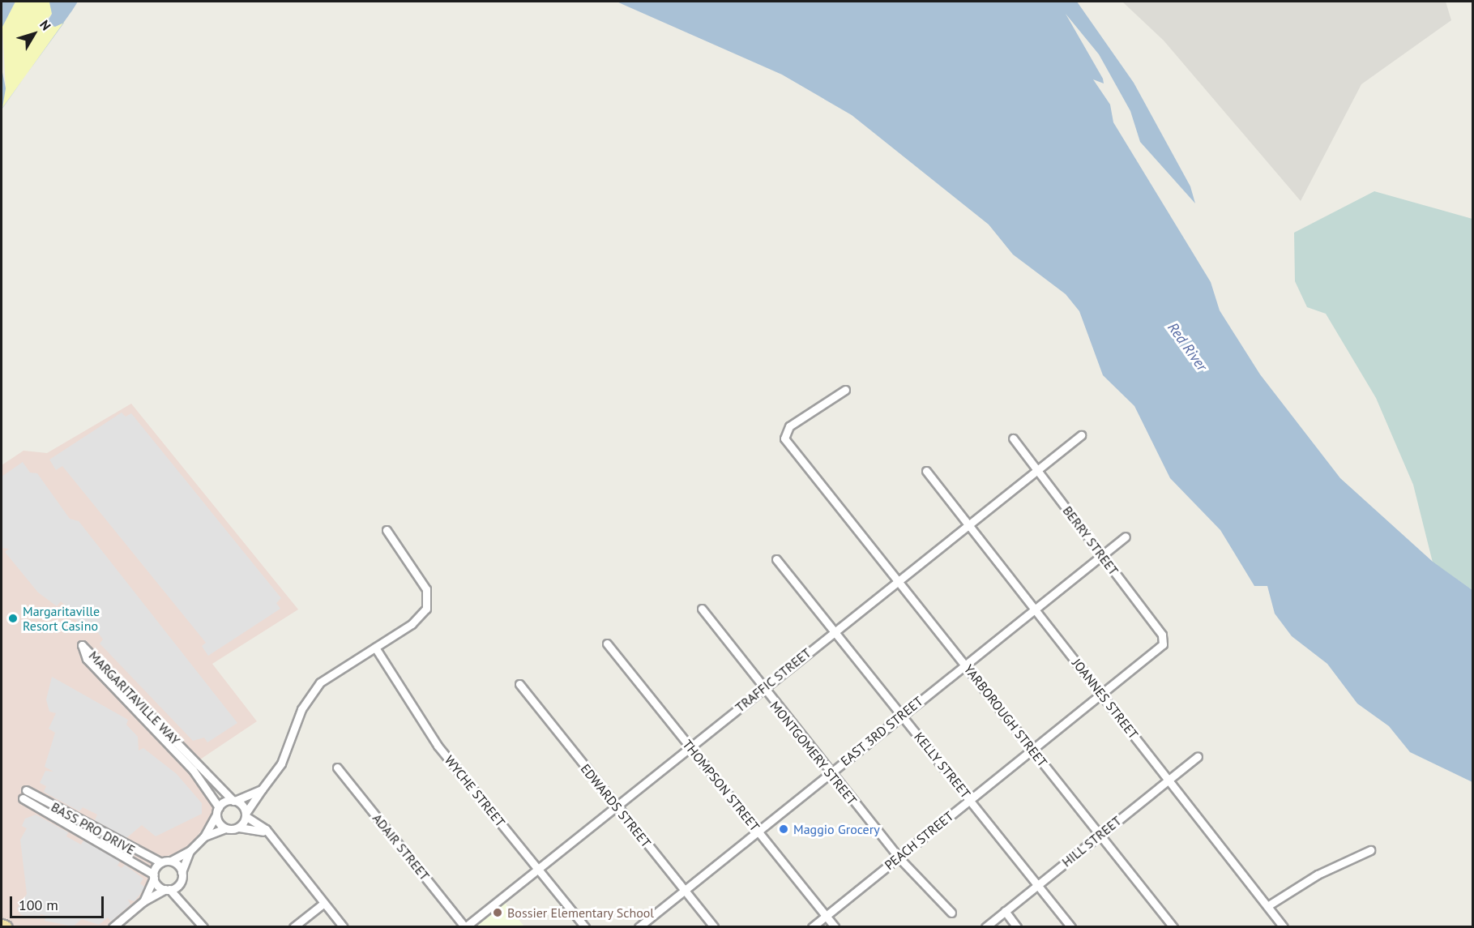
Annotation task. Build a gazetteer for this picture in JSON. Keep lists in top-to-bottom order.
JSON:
{
  "streets": {
    "street": [
      "BERRY STREET",
      "TRAFFIC STREET",
      "MARGARITAVILLE WAY",
      "JOANNES STREET",
      "YARBOROUGH STREET",
      "EAST 3RD STREET",
      "MONTGOMERY STREET",
      "KELLY STREET",
      "THOMPSON STREET",
      "WYCHE STREET",
      "EDWARDS STREET",
      "BASS PRO DRIVE",
      "PEACH STREET",
      "HILL STREET",
      "ADAIR STREET"
    ]
  },
  "crossings": [
    ["BERRY STREET", "TRAFFIC STREET"],
    ["BERRY STREET", "EAST 3RD STREET"],
    ["BERRY STREET", "PEACH STREET"],
    ["TRAFFIC STREET", "JOANNES STREET"],
    ["TRAFFIC STREET", "YARBOROUGH STREET"],
    ["TRAFFIC STREET", "MONTGOMERY STREET"],
    ["TRAFFIC STREET", "KELLY STREET"],
    ["TRAFFIC STREET", "THOMPSON STREET"],
    ["TRAFFIC STREET", "WYCHE STREET"],
    ["TRAFFIC STREET", "EDWARDS STREET"],
    ["TRAFFIC STREET", "ADAIR STREET"],
    ["JOANNES STREET", "EAST 3RD STREET"],
    ["JOANNES STREET", "PEACH STREET"],
    ["JOANNES STREET", "HILL STREET"],
    ["YARBOROUGH STREET", "EAST 3RD STREET"],
    ["YARBOROUGH STREET", "PEACH STREET"],
    ["YARBOROUGH STREET", "HILL STREET"],
    ["EAST 3RD STREET", "MONTGOMERY STREET"],
    ["EAST 3RD STREET", "KELLY STREET"],
    ["EAST 3RD STREET", "THOMPSON STREET"],
    ["EAST 3RD STREET", "EDWARDS STREET"],
    ["MONTGOMERY STREET", "PEACH STREET"],
    ["KELLY STREET", "PEACH STREET"],
    ["KELLY STREET", "HILL STREET"],
    ["THOMPSON STREET", "PEACH STREET"]
  ],
  "water": ["Red River"],
  "places": ["Margaritaville Resort Casino", "Maggio Grocery", "Bossier Elementary School"],
  "scale_bar": "100 m",
  "north": "top right"
}
